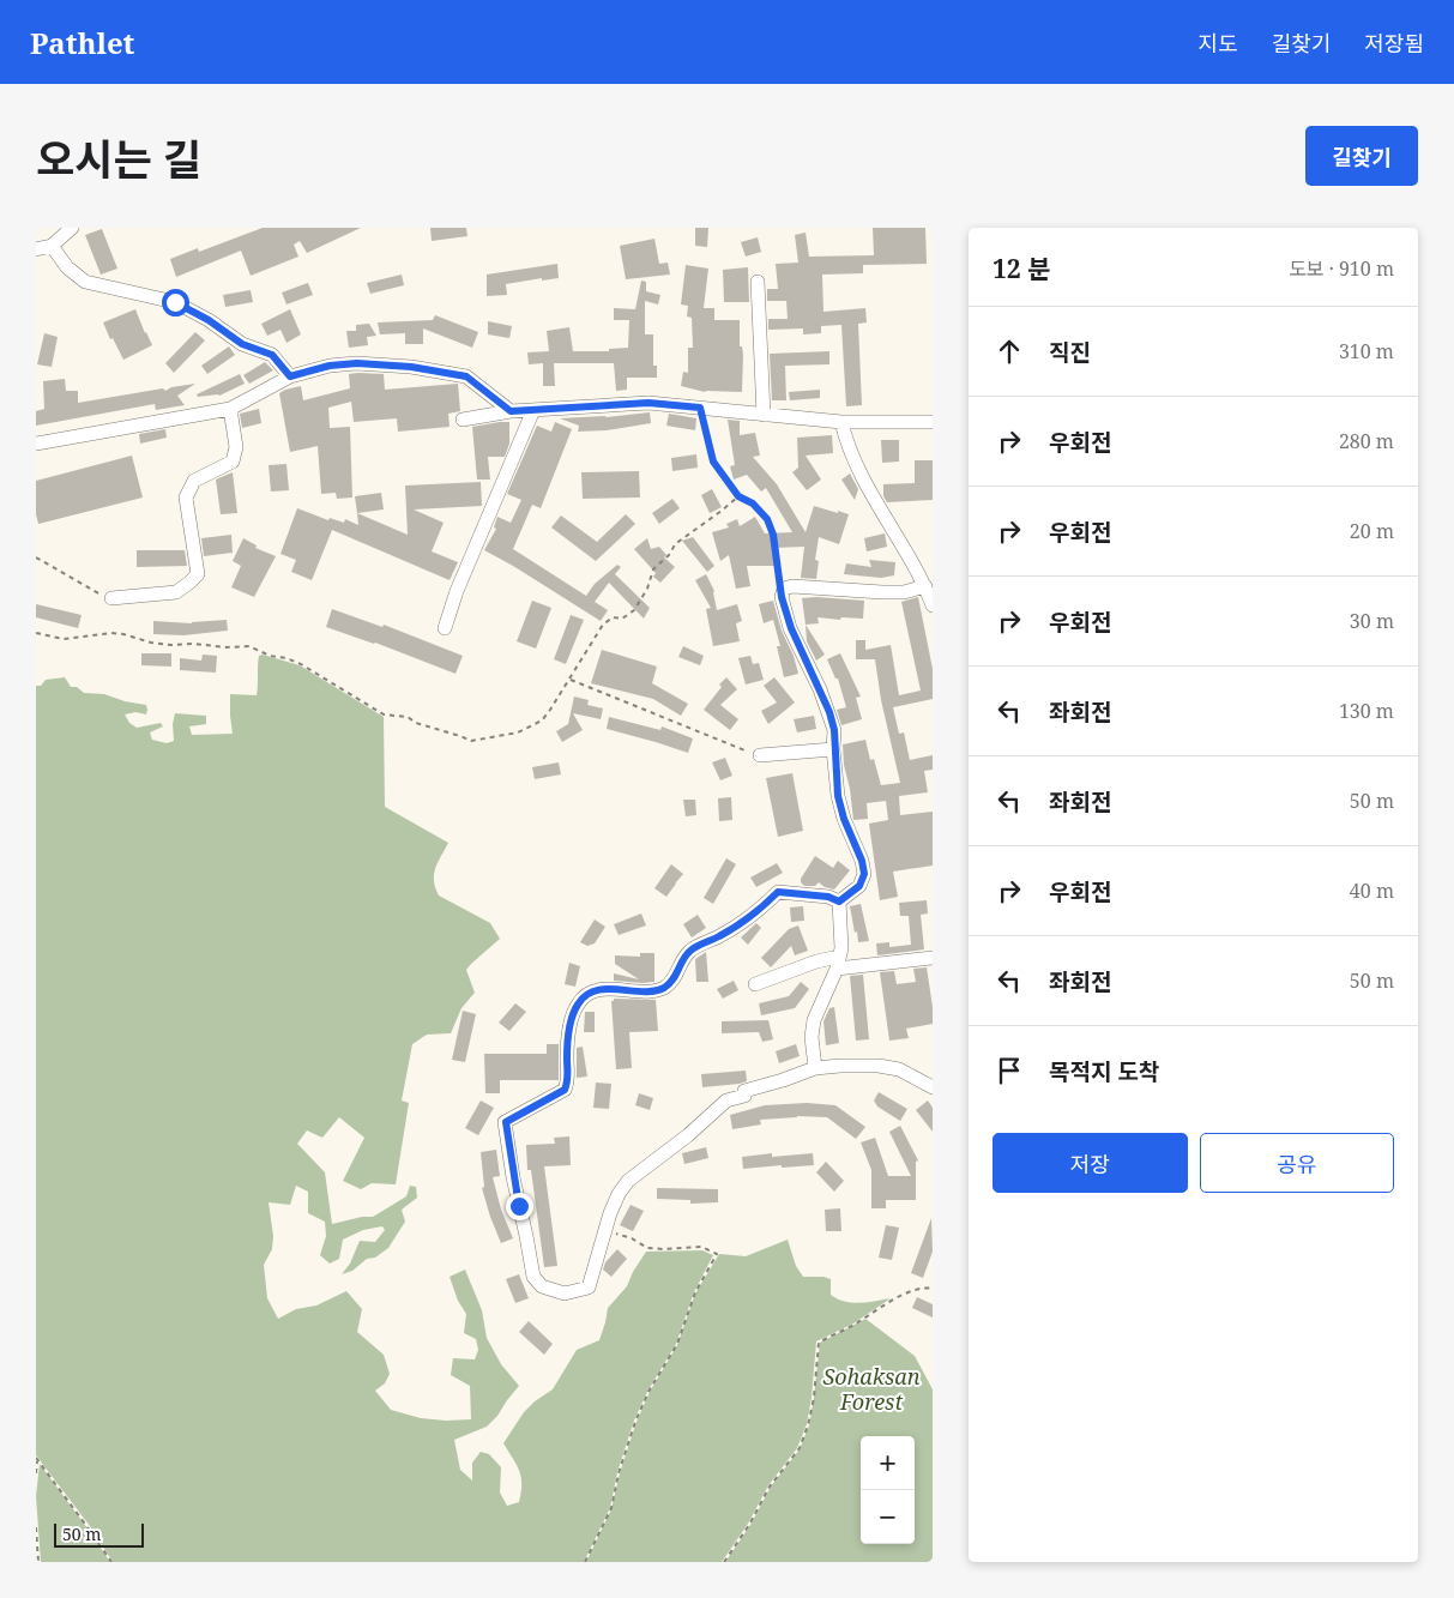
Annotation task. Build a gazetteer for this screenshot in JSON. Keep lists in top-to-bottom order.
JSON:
{
  "parks": ["Sohaksan Forest"],
  "scale_bar": "50 m",
  "page": {
    "header": "Pathlet",
    "nav": ["지도", "길찾기", "저장됨"],
    "title": "오시는 길",
    "buttons": [
      "길찾기",
      ["저장", "공유"]
    ],
    "heading": ["12 분", "도보 · 910 m"],
    "list": [
      ["직진", "310 m"],
      ["우회전", "280 m"],
      ["우회전", "20 m"],
      ["우회전", "30 m"],
      ["좌회전", "130 m"],
      ["좌회전", "50 m"],
      ["우회전", "40 m"],
      ["좌회전", "50 m"],
      "목적지 도착"
    ],
    "map_buttons": ["+", "−"],
    "scale": "50 m"
  }
}
